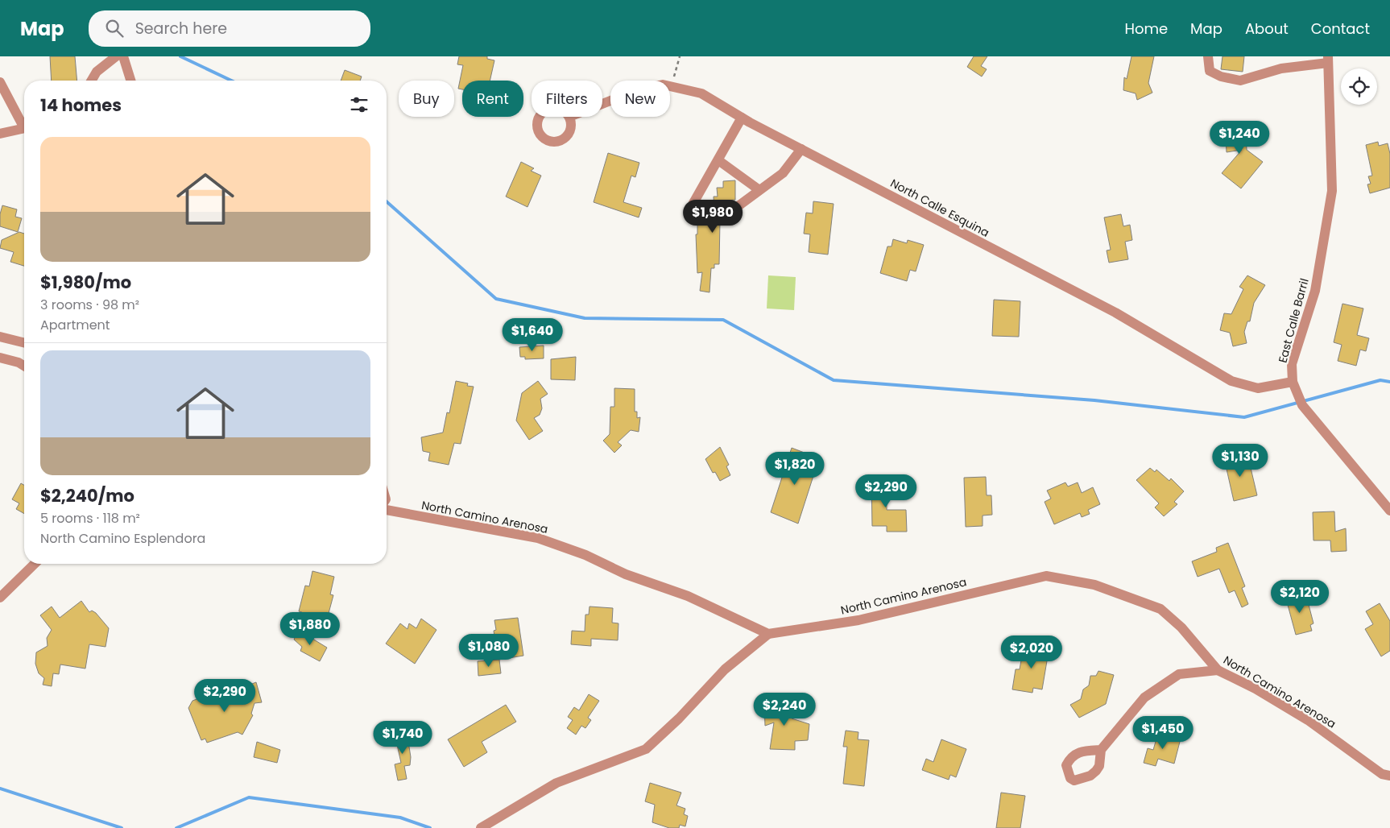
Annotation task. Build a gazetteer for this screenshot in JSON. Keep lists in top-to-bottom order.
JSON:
{
  "streets": {
    "street": ["North Calle Esquina", "East Calle Barril", "North Camino Arenosa"]
  },
  "crossings": [
    ["North Calle Esquina", "East Calle Barril"]
  ],
  "page": {
    "header": "Map",
    "search": "Search here",
    "nav": [
      "Home",
      "Map",
      "About",
      "Contact"
    ],
    "chip": [
      "Buy",
      "Rent",
      "Filters",
      "New"
    ],
    "heading": "14 homes",
    "price": [
      "$1,240",
      "$1,980",
      "$1,640",
      "$1,130",
      "$1,820",
      "$2,290",
      "$2,120",
      "$1,880",
      "$1,080",
      "$2,020",
      "$2,290",
      "$2,240",
      "$1,450",
      "$1,740"
    ],
    "list": [
      {
        "name": "$1,980/mo",
        "note": "3 rooms · 98 m² · Apartment"
      },
      {
        "name": "$2,240/mo",
        "note": "5 rooms · 118 m² · North Camino Esplendora"
      }
    ]
  }
}
